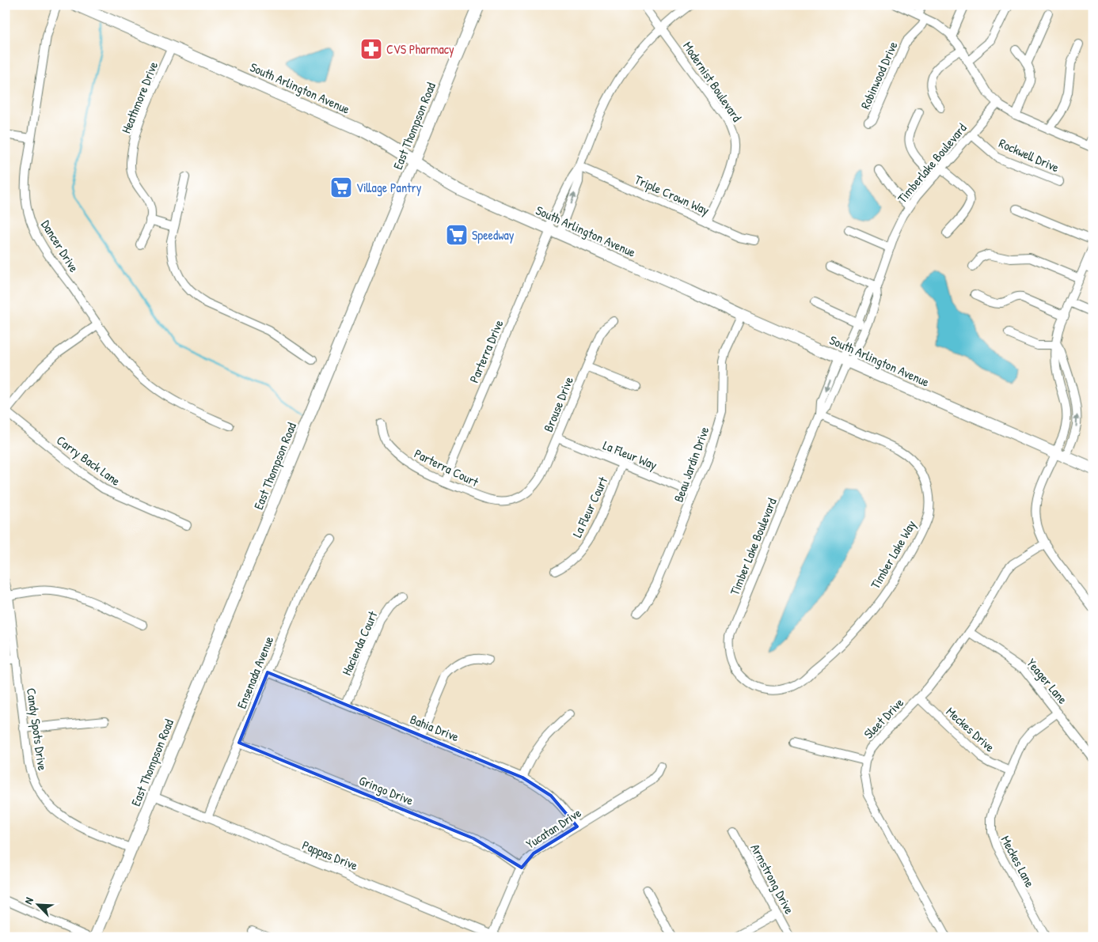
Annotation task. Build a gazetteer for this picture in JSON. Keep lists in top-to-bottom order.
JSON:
{
  "streets": {
    "main road": ["South Arlington Avenue", "East Thompson Road"],
    "street": [
      "Robinwood Drive",
      "Modernist Boulevard",
      "Heathmore Drive",
      "Rockwell Drive",
      "Timberlake Boulevard",
      "Triple Crown Way",
      "Dancer Drive",
      "Parterra Drive",
      "Brouse Drive",
      "La Fleur Way",
      "Carry Back Lane",
      "Beau Jardin Drive",
      "Parterra Court",
      "La Fleur Court",
      "Timber Lake Boulevard",
      "Timber Lake Way",
      "Hacienda Court",
      "Ensenada Avenue",
      "Yeager Lane",
      "Sleet Drive",
      "Bahia Drive",
      "Candy Spots Drive",
      "Meckes Drive",
      "Gringo Drive",
      "Yucatan Drive",
      "Pappas Drive",
      "Meckes Lane",
      "Armstrong Drive"
    ]
  },
  "crossings": [
    ["Modernist Boulevard", "Triple Crown Way"],
    ["South Arlington Avenue", "Heathmore Drive"],
    ["South Arlington Avenue", "East Thompson Road"],
    ["South Arlington Avenue", "Parterra Drive"],
    ["South Arlington Avenue", "Beau Jardin Drive"],
    ["South Arlington Avenue", "Timber Lake Boulevard"],
    ["East Thompson Road", "Candy Spots Drive"],
    ["East Thompson Road", "Pappas Drive"],
    ["Rockwell Drive", "Timberlake Boulevard"],
    ["Timberlake Boulevard", "Timber Lake Boulevard"],
    ["Parterra Drive", "Parterra Court"],
    ["Brouse Drive", "La Fleur Way"],
    ["Brouse Drive", "Parterra Court"],
    ["La Fleur Way", "Beau Jardin Drive"],
    ["La Fleur Way", "La Fleur Court"],
    ["Timber Lake Boulevard", "Timber Lake Way"],
    ["Hacienda Court", "Bahia Drive"],
    ["Ensenada Avenue", "Bahia Drive"],
    ["Ensenada Avenue", "Gringo Drive"],
    ["Ensenada Avenue", "Pappas Drive"],
    ["Yeager Lane", "Sleet Drive"],
    ["Yeager Lane", "Meckes Lane"],
    ["Sleet Drive", "Meckes Drive"],
    ["Bahia Drive", "Yucatan Drive"],
    ["Meckes Drive", "Meckes Lane"],
    ["Gringo Drive", "Yucatan Drive"],
    ["Yucatan Drive", "Pappas Drive"]
  ],
  "places": {
    "pharmacy": ["CVS Pharmacy"],
    "supermarket": ["Village Pantry", "Speedway"]
  },
  "north": "top left"
}
